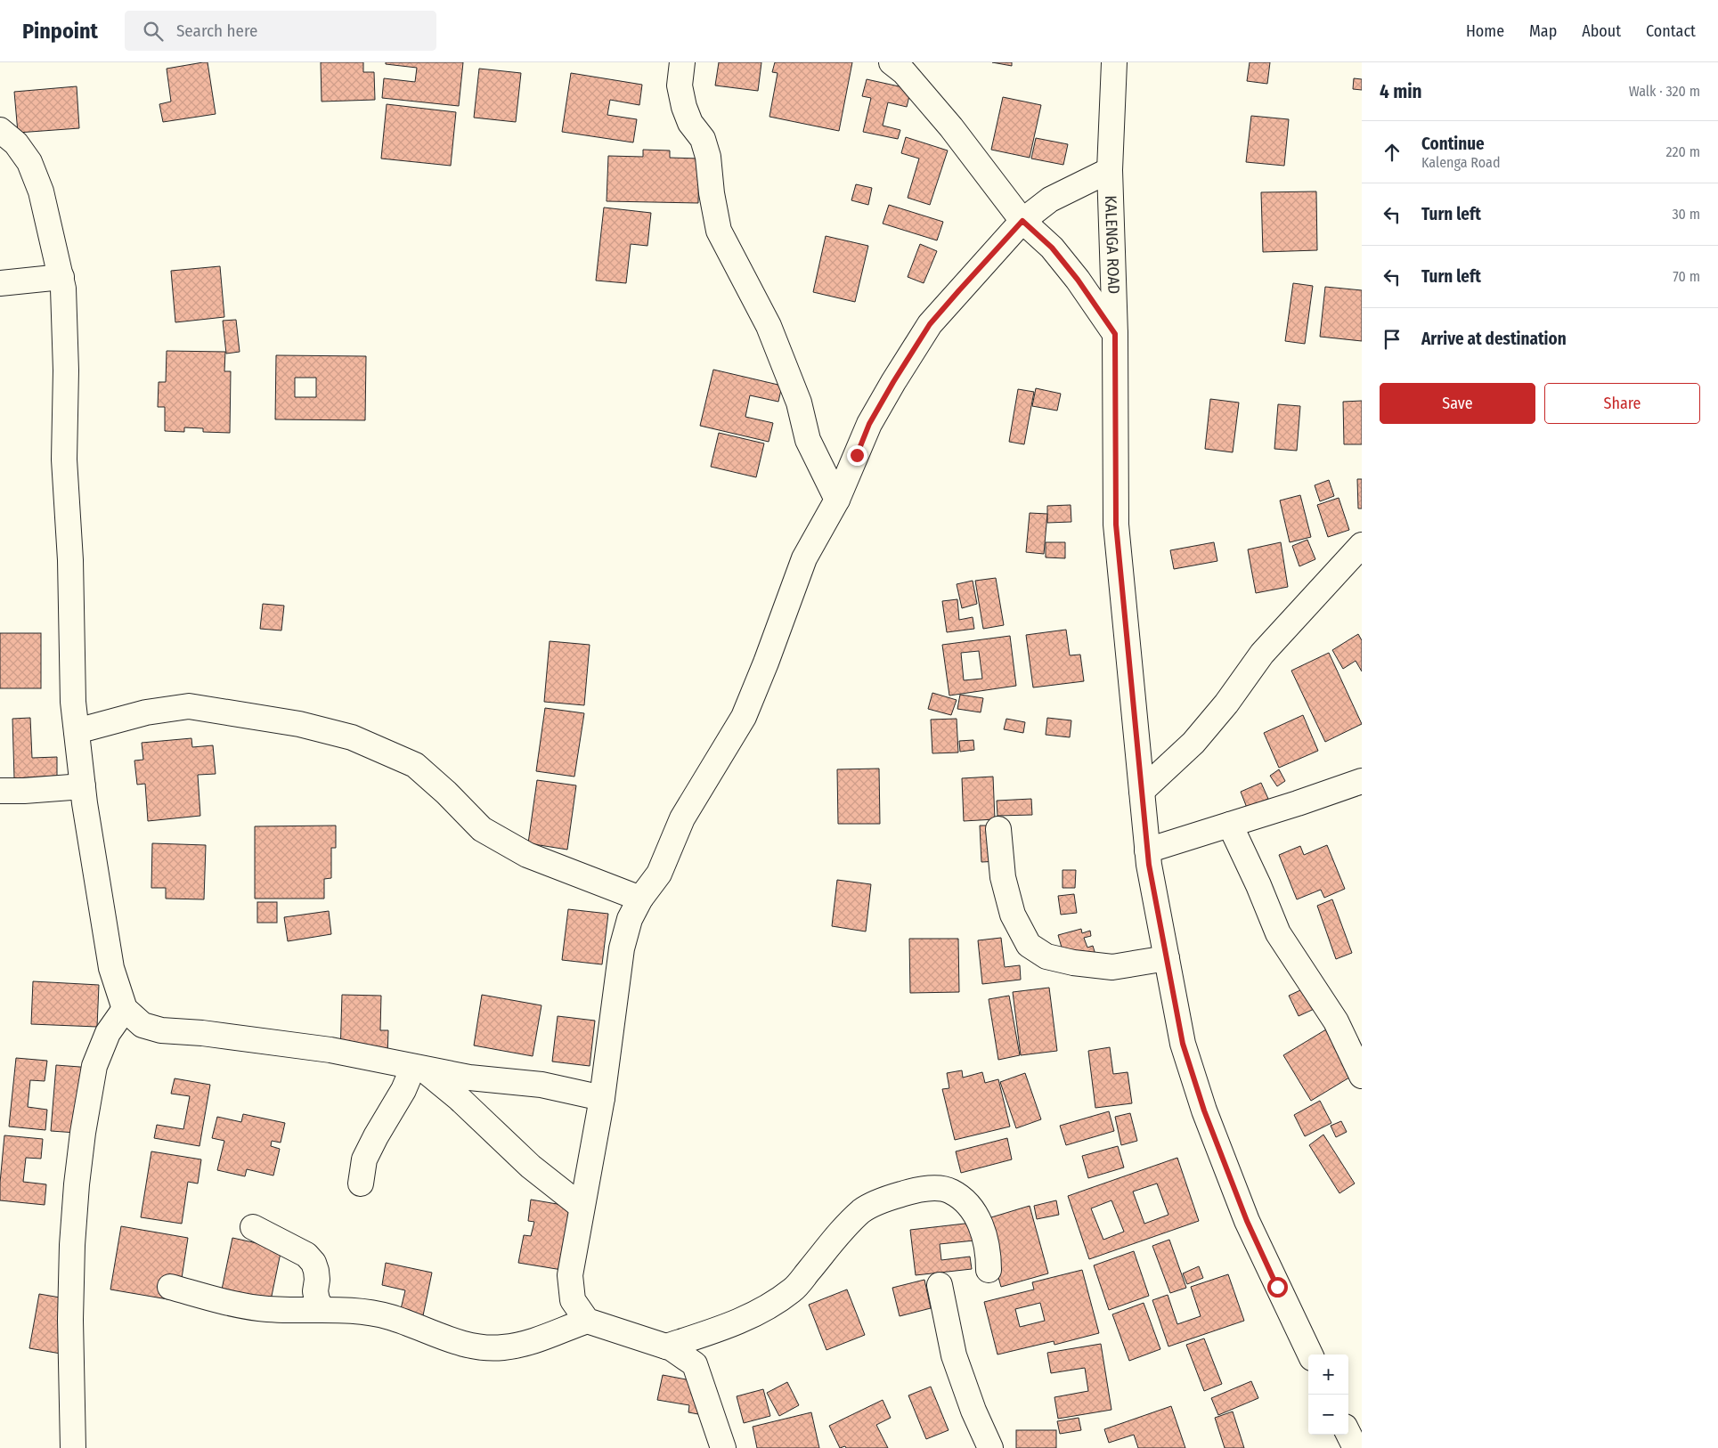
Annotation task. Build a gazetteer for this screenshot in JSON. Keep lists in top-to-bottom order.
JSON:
{
  "streets": {
    "street": ["KALENGA ROAD"]
  },
  "page": {
    "header": "Pinpoint",
    "search": "Search here",
    "nav": [
      "Home",
      "Map",
      "About",
      "Contact"
    ],
    "heading": ["4 min", "Walk · 320 m"],
    "list": [
      ["Continue", "Kalenga Road", "220 m"],
      ["Turn left", "30 m"],
      ["Turn left", "70 m"],
      "Arrive at destination"
    ],
    "buttons": ["Save", "Share"],
    "map_buttons": ["+", "−"]
  }
}
